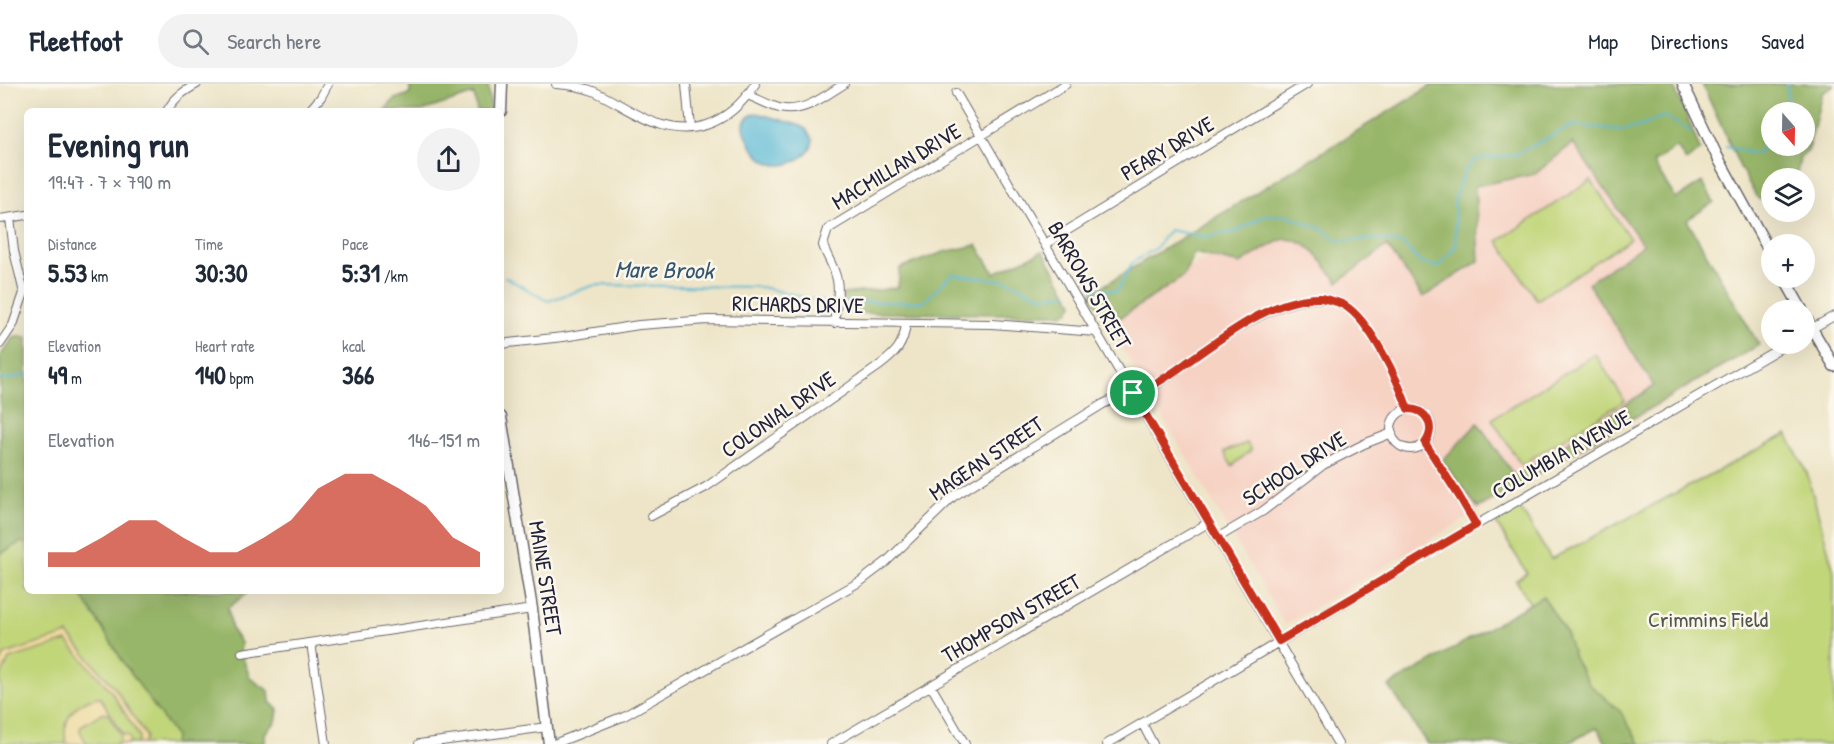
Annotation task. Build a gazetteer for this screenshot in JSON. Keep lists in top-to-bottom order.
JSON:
{
  "streets": {
    "street": [
      "PEARY DRIVE",
      "MACMILLAN DRIVE",
      "BARROWS STREET",
      "RICHARDS DRIVE",
      "COLONIAL DRIVE",
      "COLUMBIA AVENUE",
      "MAGEAN STREET",
      "SCHOOL DRIVE",
      "MAINE STREET",
      "THOMPSON STREET"
    ]
  },
  "crossings": [
    ["PEARY DRIVE", "BARROWS STREET"],
    ["MACMILLAN DRIVE", "BARROWS STREET"],
    ["MACMILLAN DRIVE", "RICHARDS DRIVE"],
    ["BARROWS STREET", "RICHARDS DRIVE"],
    ["BARROWS STREET", "COLUMBIA AVENUE"],
    ["BARROWS STREET", "MAGEAN STREET"],
    ["BARROWS STREET", "SCHOOL DRIVE"],
    ["BARROWS STREET", "THOMPSON STREET"],
    ["RICHARDS DRIVE", "COLONIAL DRIVE"],
    ["MAGEAN STREET", "SCHOOL DRIVE"]
  ],
  "water": ["Mare Brook"],
  "parks": ["Crimmins Field"],
  "north": "bottom",
  "page": {
    "header": "Fleetfoot",
    "search": "Search here",
    "nav": ["Map", "Directions", "Saved"],
    "map_buttons": ["+", "−"],
    "heading": ["Evening run", "19:47 · 7 × 790 m"],
    "stats": [
      ["Distance", "5.53 km"],
      ["Time", "30:30"],
      ["Pace", "5:31 /km"],
      ["Elevation", "49 m"],
      ["Heart rate", "140 bpm"],
      ["kcal", "366"]
    ],
    "chart": ["Elevation", "146–151 m"]
  }
}
